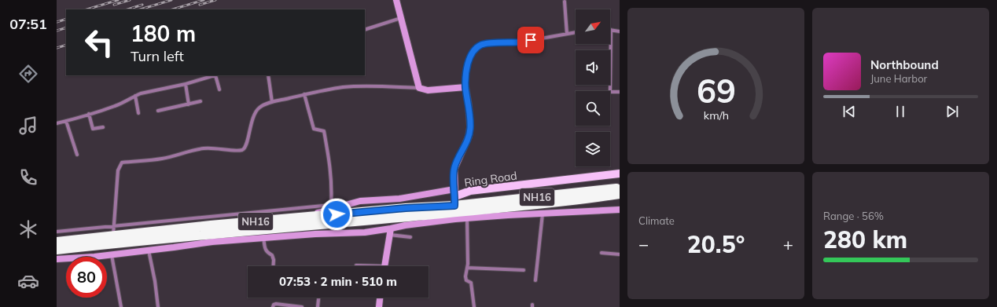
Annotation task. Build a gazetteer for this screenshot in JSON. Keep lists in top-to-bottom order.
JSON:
{
  "streets": {
    "highway": ["NH16"],
    "main road": ["Ring Road"]
  },
  "crossings": [
    ["Ring Road", "NH16"]
  ],
  "north": "top right",
  "page": {
    "tabs": "07:51",
    "turn": ["180 m", "Turn left"],
    "song": ["Northbound", "June Harbor"],
    "tile": [
      "Climate",
      ["Range · 56%", "280 km"]
    ],
    "heat": ["−", "20.5°", "+"],
    "limit": "80",
    "trip": "07:53 · 2 min · 510 m",
    "gauge": ["69", "km/h"]
  }
}
